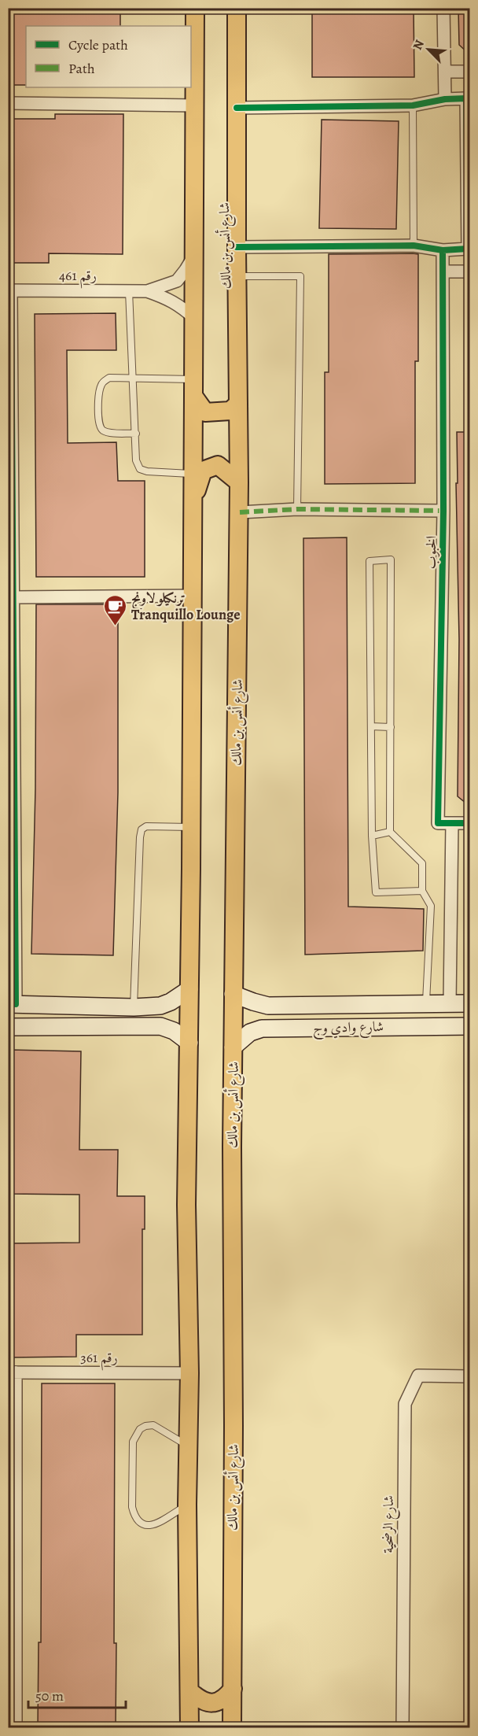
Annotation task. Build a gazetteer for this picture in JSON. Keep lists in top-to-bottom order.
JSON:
{
  "streets": {
    "main road": ["شارع أنس بن مالك"],
    "street": [
      "رقم 461",
      "الخبوب",
      "شارع وادي وج",
      "رقم 361",
      "شارع الرضحية"
    ]
  },
  "crossings": [
    ["شارع أنس بن مالك", "شارع وادي وج"]
  ],
  "places": {
    "cafe": ["ترنكيلو لاونج Tranquillo Lounge"]
  },
  "legend": ["Cycle path", "Path"],
  "scale_bar": "50 m",
  "north": "top left"
}
